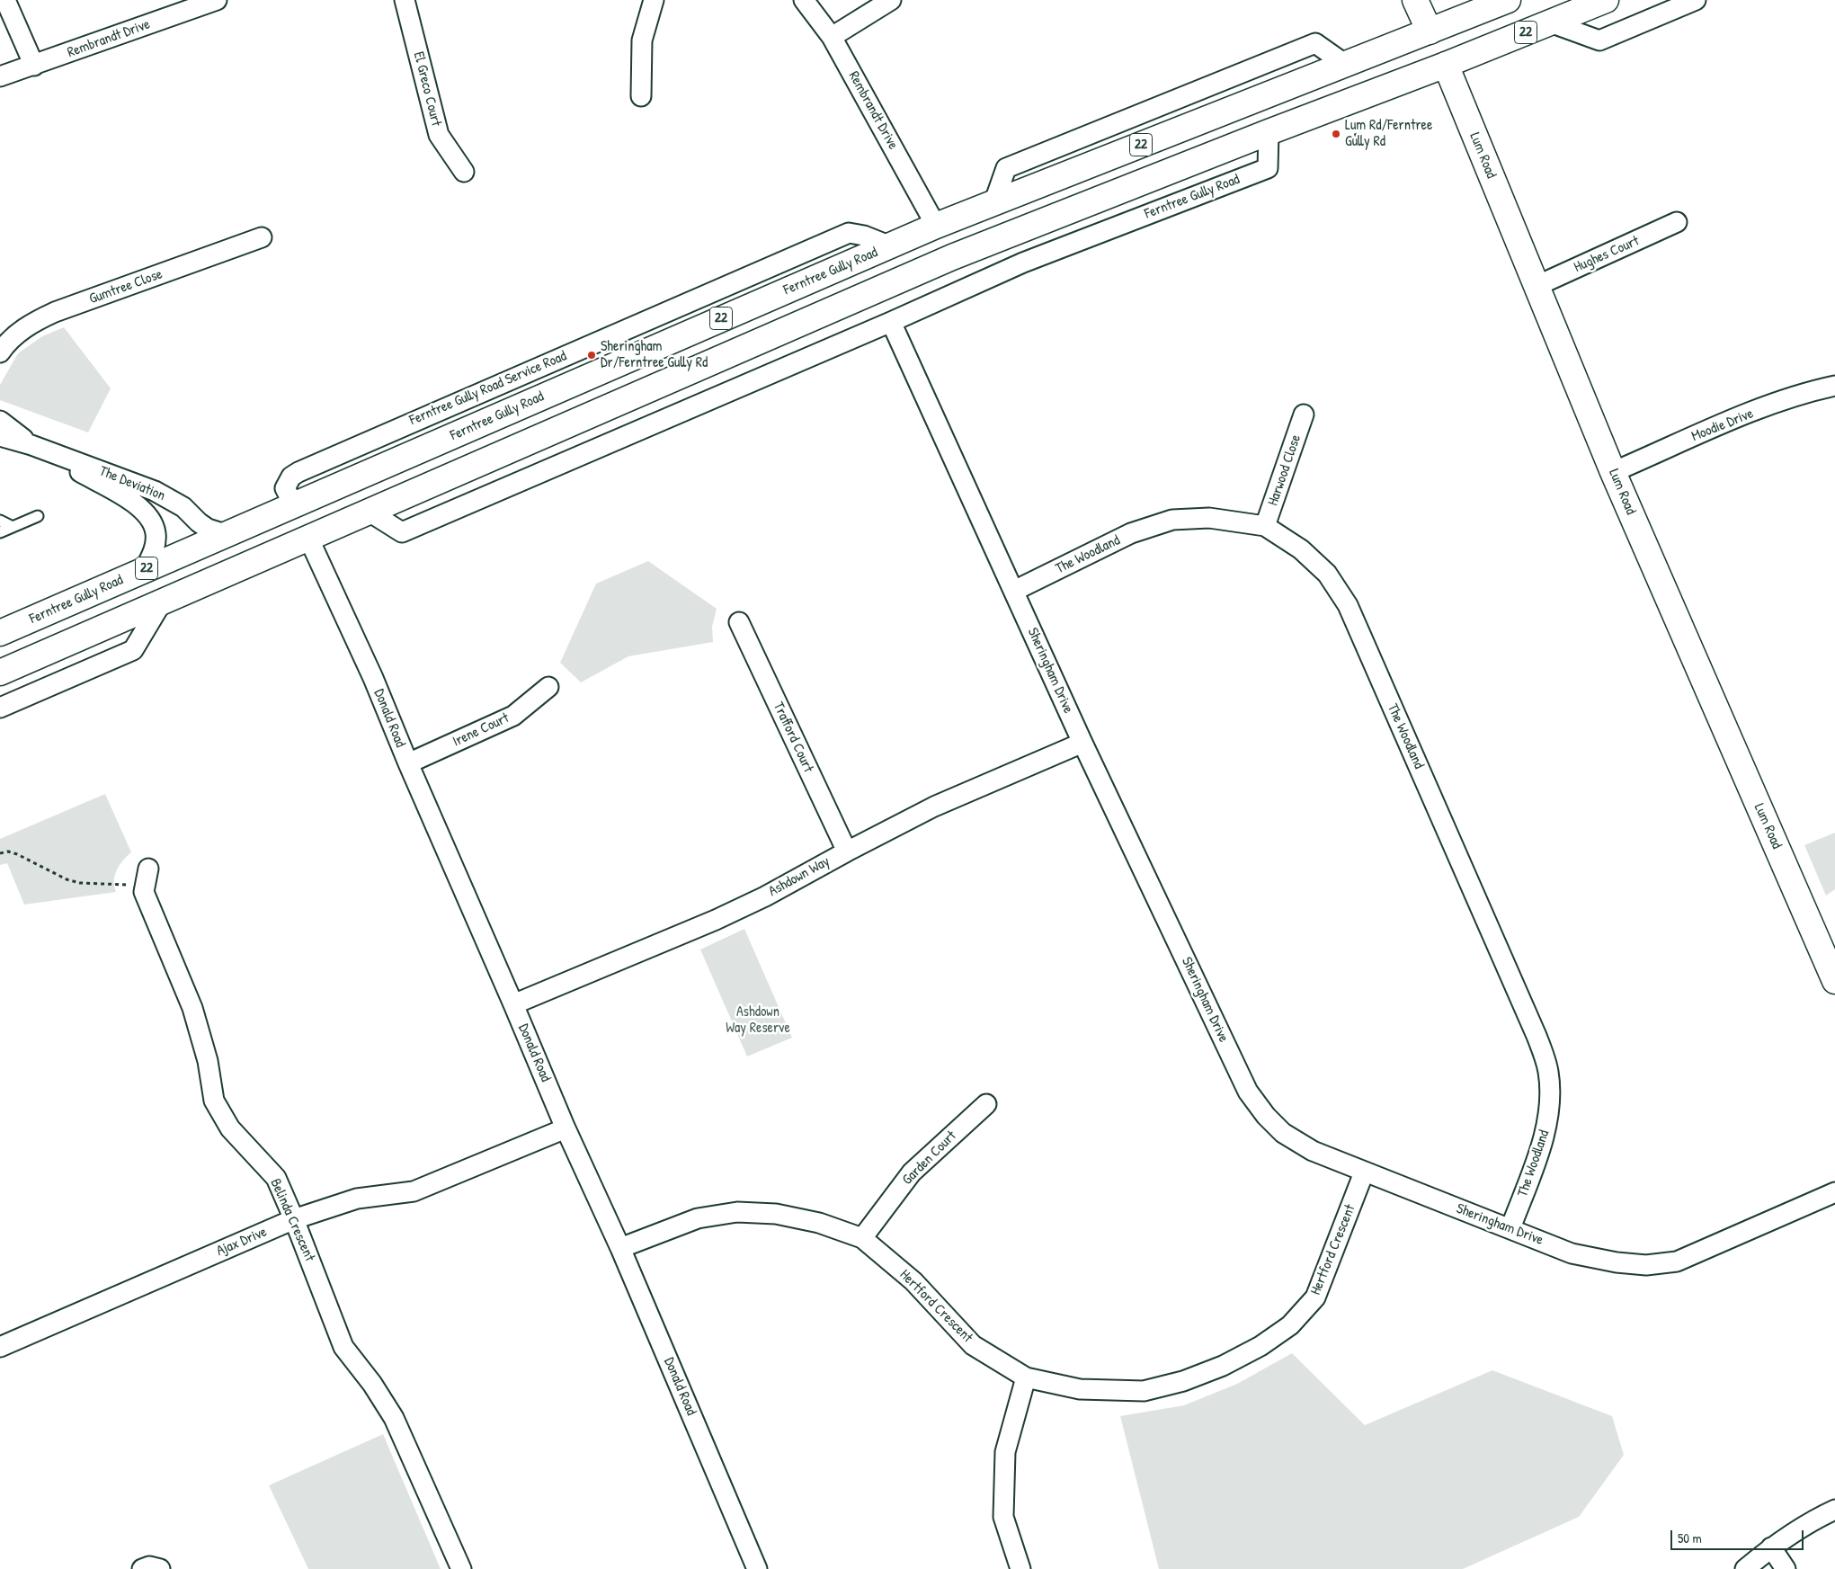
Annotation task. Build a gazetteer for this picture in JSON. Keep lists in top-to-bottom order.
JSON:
{
  "streets": {
    "main road": ["22", "Lum Road", "Ferntree Gully Road"],
    "street": [
      "Rembrandt Drive",
      "El Greco Court",
      "Hughes Court",
      "Gumtree Close",
      "Ferntree Gully Road Service Road",
      "Moodie Drive",
      "Harwood Close",
      "The Deviation",
      "The Woodland",
      "Sheringham Drive",
      "Donald Road",
      "Irene Court",
      "Trafford Court",
      "Ashdown Way",
      "Garden Court",
      "Belinda Crescent",
      "Ajax Drive",
      "Hertford Crescent"
    ]
  },
  "crossings": [
    ["22", "Lum Road"],
    ["22", "Ferntree Gully Road"],
    ["22", "Donald Road"],
    ["Rembrandt Drive", "Ferntree Gully Road"],
    ["Lum Road", "Ferntree Gully Road"],
    ["Lum Road", "Hughes Court"],
    ["Lum Road", "Moodie Drive"],
    ["Ferntree Gully Road", "Ferntree Gully Road Service Road"],
    ["Ferntree Gully Road", "The Deviation"],
    ["Ferntree Gully Road", "Sheringham Drive"],
    ["Harwood Close", "The Woodland"],
    ["The Woodland", "Sheringham Drive"],
    ["Sheringham Drive", "Ashdown Way"],
    ["Sheringham Drive", "Hertford Crescent"],
    ["Donald Road", "Irene Court"],
    ["Donald Road", "Ashdown Way"],
    ["Donald Road", "Ajax Drive"],
    ["Donald Road", "Hertford Crescent"],
    ["Trafford Court", "Ashdown Way"],
    ["Garden Court", "Hertford Crescent"],
    ["Belinda Crescent", "Ajax Drive"]
  ],
  "parks": ["Ashdown Way Reserve"],
  "places": ["Lum Rd/Ferntree Gully Rd", "Sheringham Dr/Ferntree Gully Rd"],
  "scale_bar": "50 m"
}
